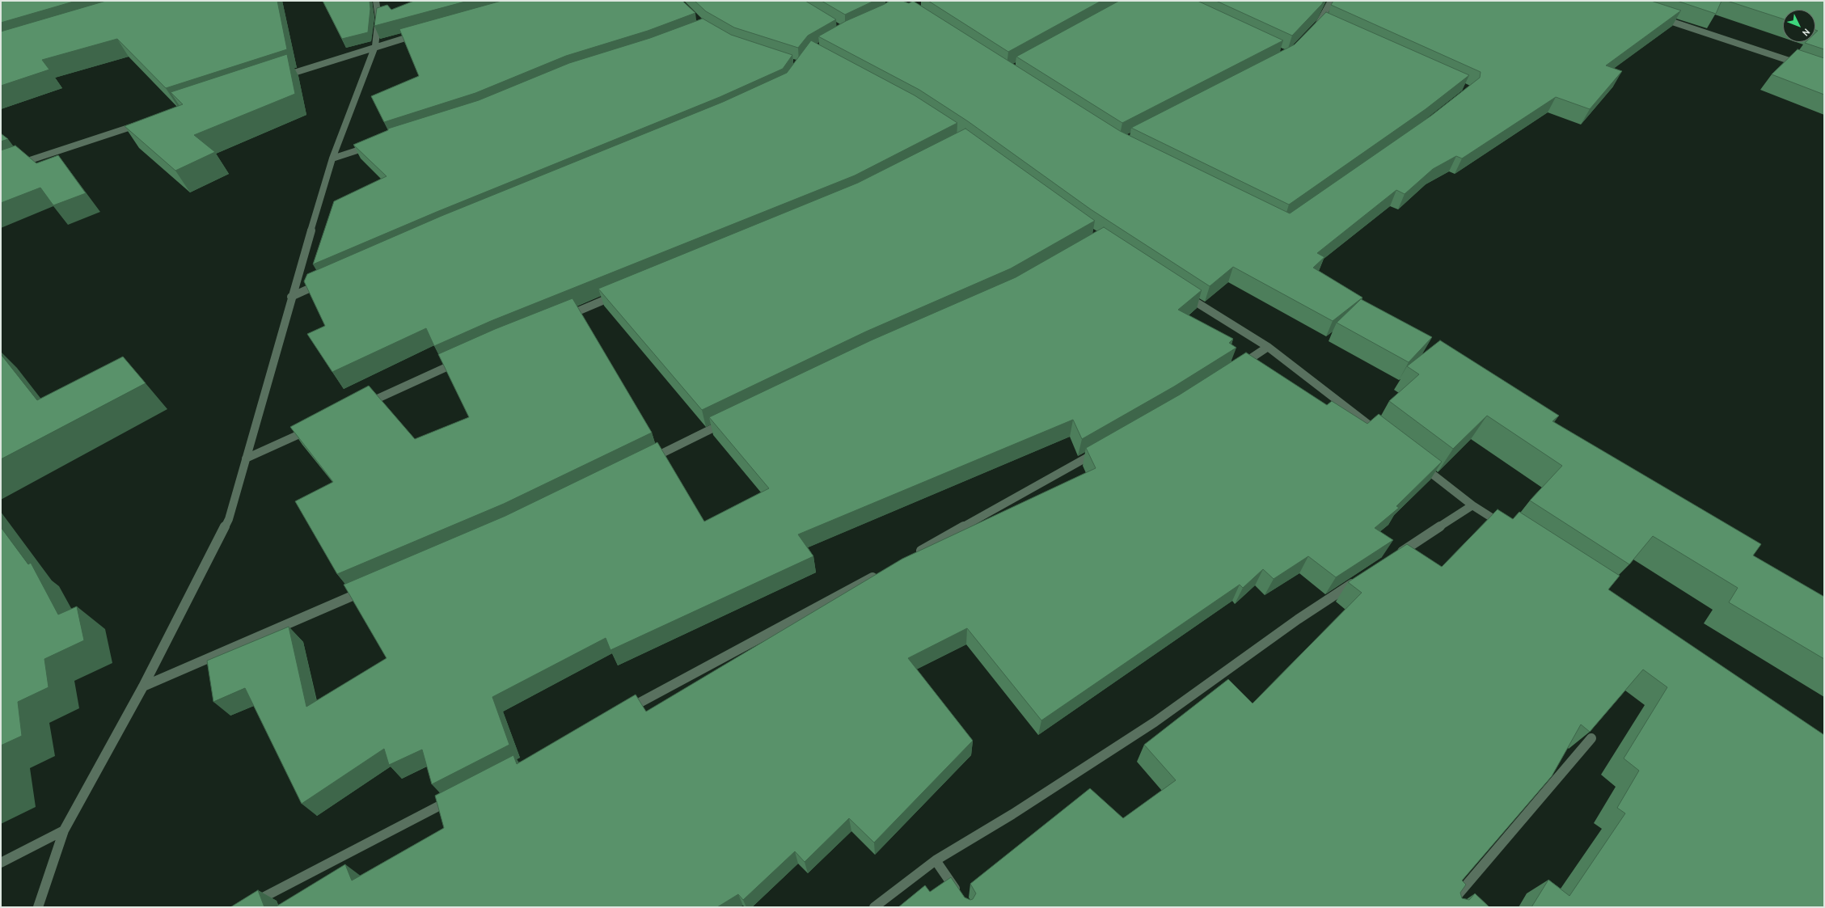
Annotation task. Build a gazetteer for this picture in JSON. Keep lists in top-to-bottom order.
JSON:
{
  "north": "bottom right"
}
